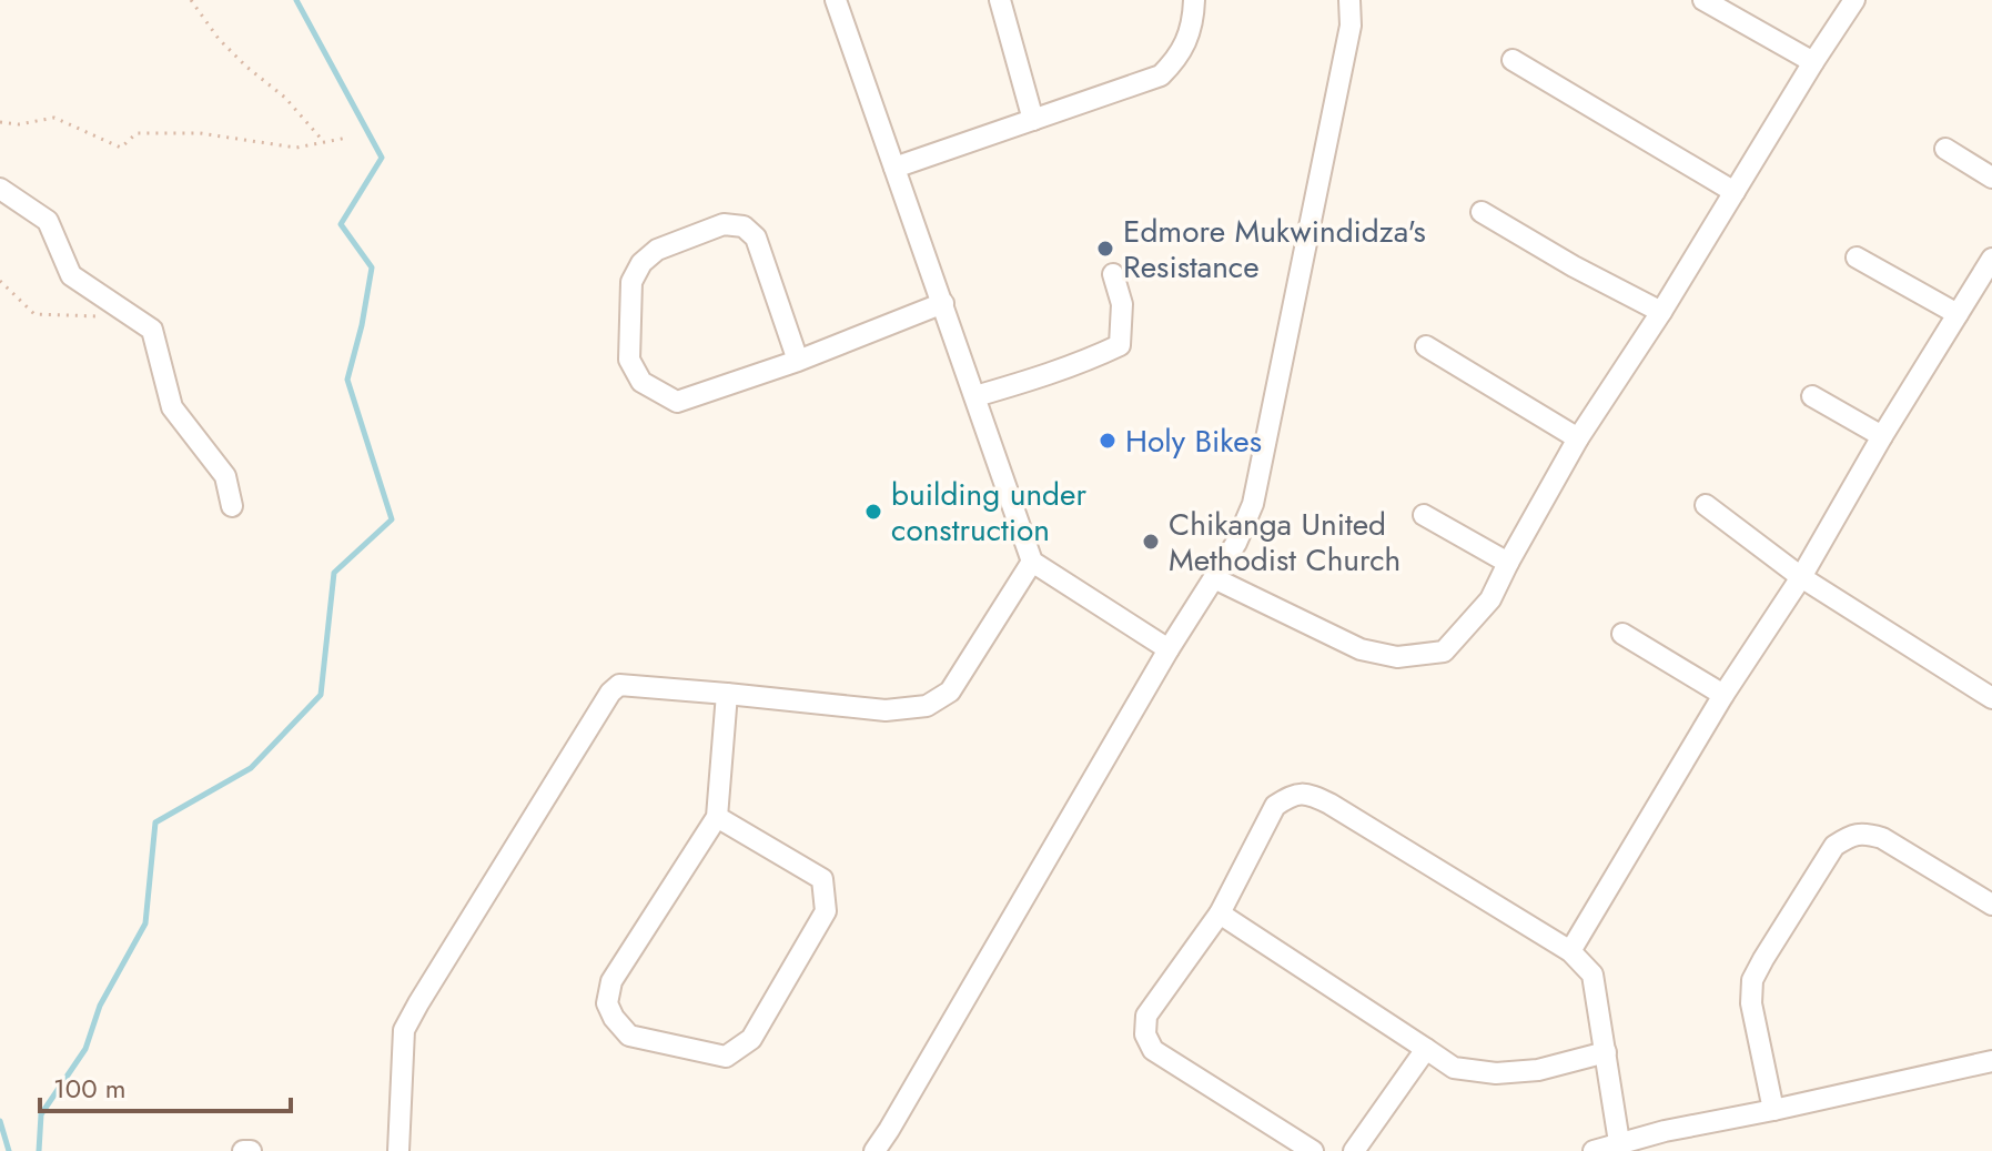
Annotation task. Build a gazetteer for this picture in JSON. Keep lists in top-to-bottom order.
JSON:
{
  "places": [
    "Edmore Mukwindidza's Resistance",
    "Holy Bikes",
    "building under construction",
    "Chikanga United Methodist Church"
  ],
  "scale_bar": "100 m"
}
